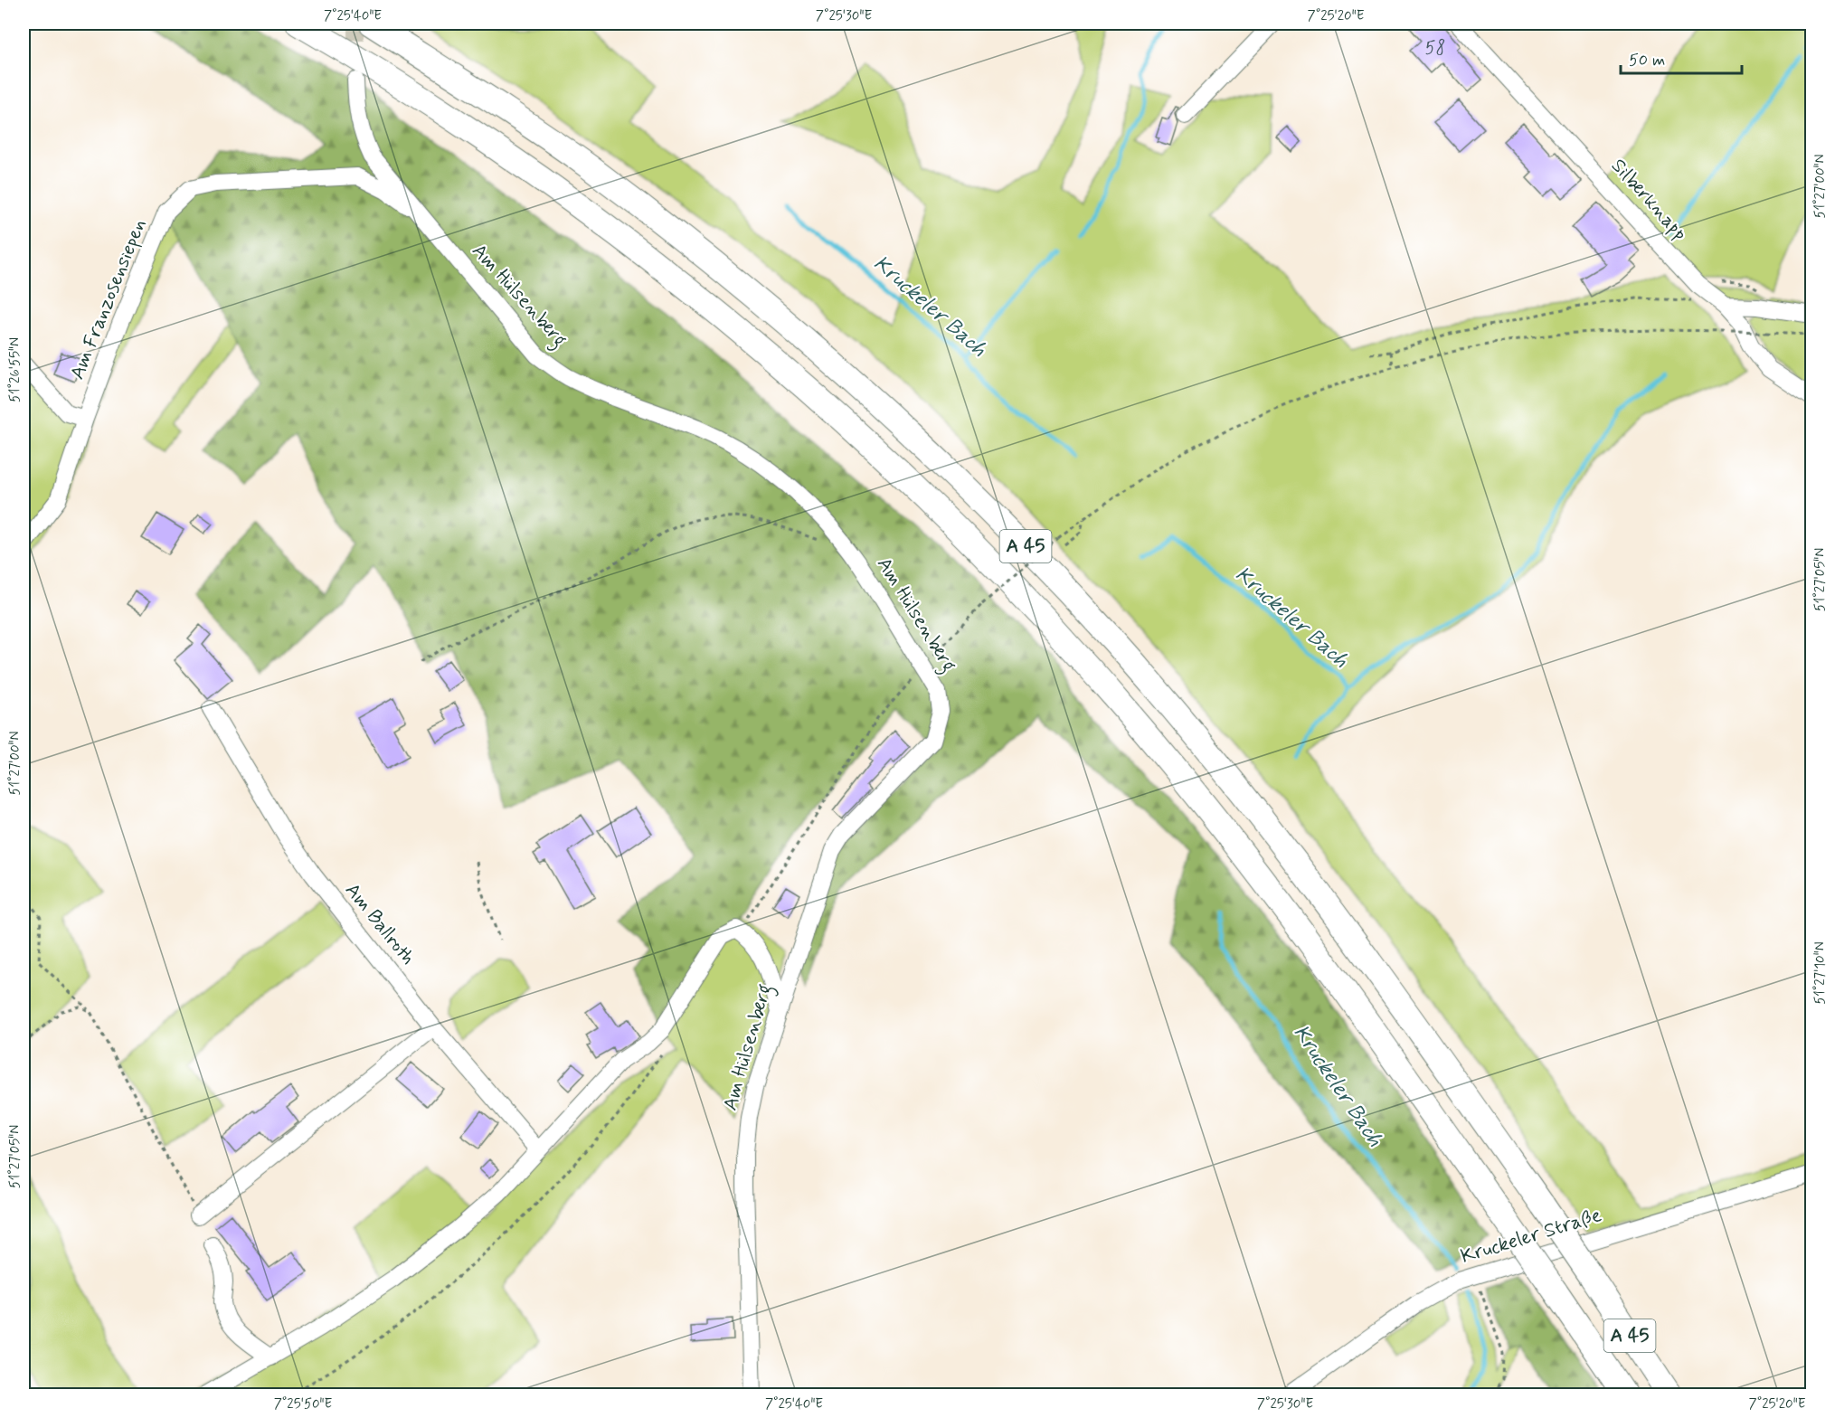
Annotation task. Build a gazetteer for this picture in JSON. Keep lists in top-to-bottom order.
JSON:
{
  "streets": {
    "highway": ["A 45"],
    "street": [
      "Silberknapp",
      "Am Hülsenberg",
      "Am Franzosensiepen",
      "Am Ballroth",
      "Kruckeler Straße"
    ]
  },
  "crossings": [
    ["Am Hülsenberg", "Am Franzosensiepen"]
  ],
  "water": ["Kruckeler Bach"],
  "house_numbers": ["58"],
  "scale_bar": "50 m",
  "coordinates": [
    "7°25'40\"E",
    "7°25'30\"E",
    "7°25'20\"E",
    "51°27'00\"N",
    "51°26'55\"N",
    "51°27'05\"N",
    "51°27'10\"N",
    "7°25'50\"E"
  ]
}
